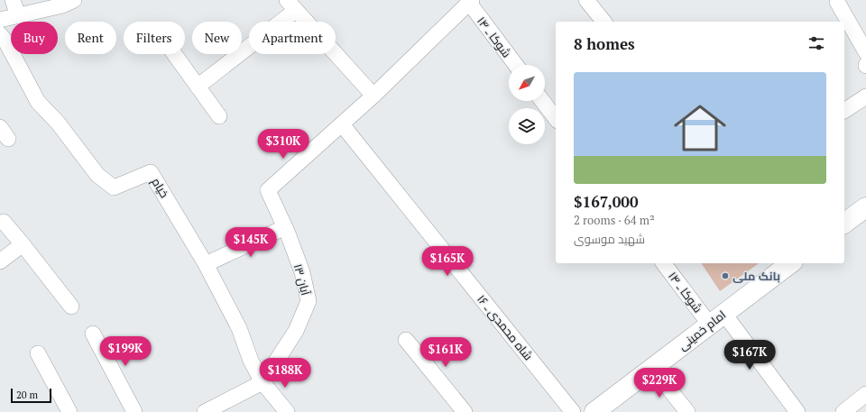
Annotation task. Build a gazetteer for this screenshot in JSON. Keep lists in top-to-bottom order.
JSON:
{
  "streets": {
    "main road": ["امام خمینی"],
    "street": [
      "شوکا ـ ۱۴",
      "خیام",
      "۱۳ آبان",
      "شاه محمدی ـ ۱۶"
    ]
  },
  "crossings": [
    ["شوکا ـ ۱۴", "۱۳ آبان"],
    ["شوکا ـ ۱۴", "امام خمینی"],
    ["خیام", "۱۳ آبان"],
    ["۱۳ آبان", "شاه محمدی ـ ۱۶"]
  ],
  "places": ["بانک ملی"],
  "scale_bar": "20 m",
  "north": "bottom left",
  "page": {
    "chip": [
      "Buy",
      "Rent",
      "Filters",
      "New",
      "Apartment"
    ],
    "heading": "8 homes",
    "list": [
      {
        "name": "$167,000",
        "note": "2 rooms · 64 m² · شهید موسوی"
      }
    ],
    "price": [
      "$310K",
      "$145K",
      "$165K",
      "$199K",
      "$161K",
      "$167K",
      "$188K",
      "$229K"
    ],
    "scale": "20 m"
  }
}
